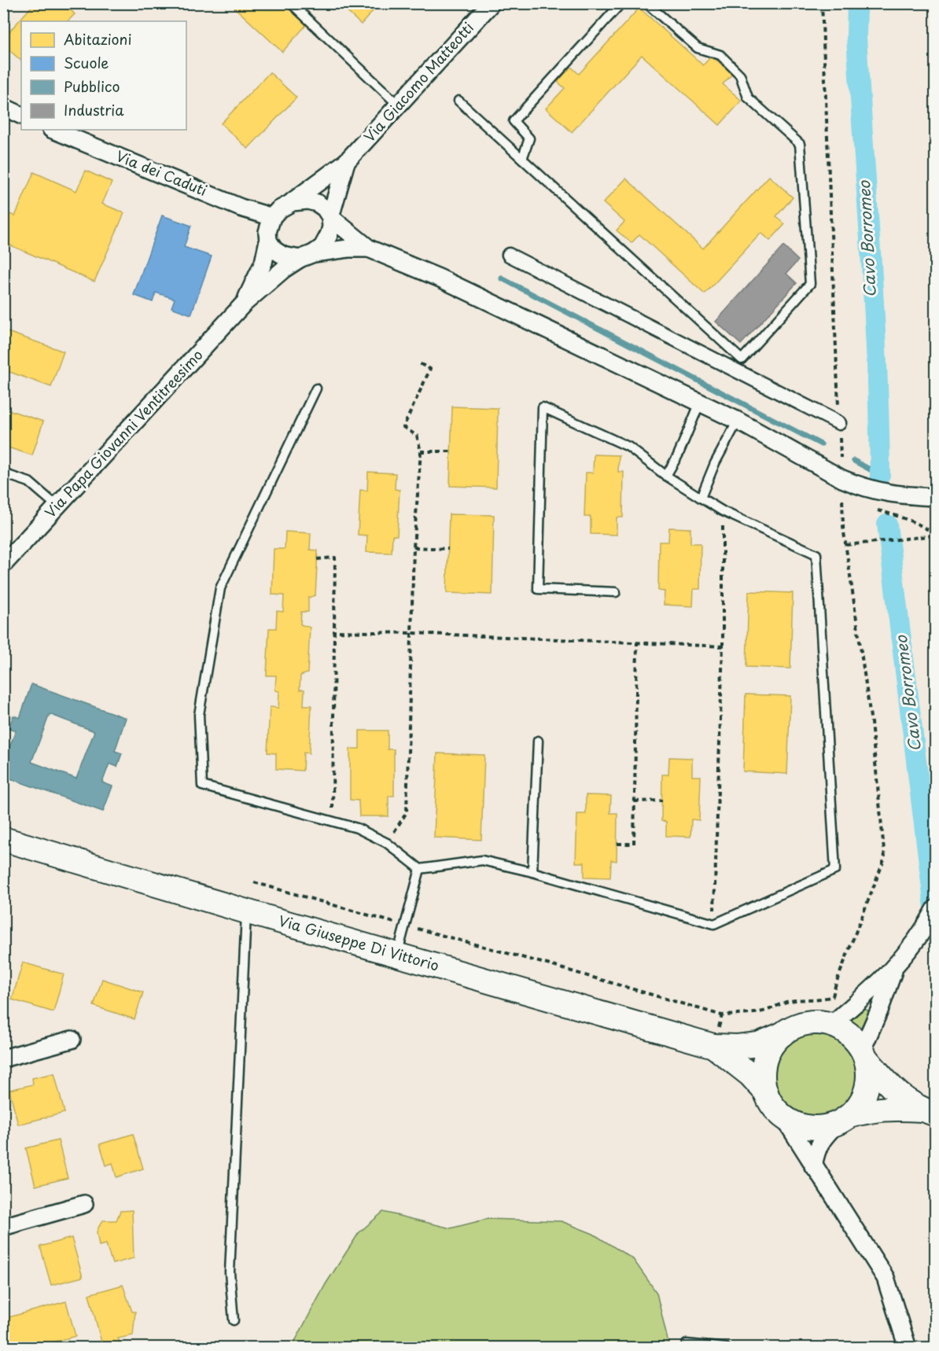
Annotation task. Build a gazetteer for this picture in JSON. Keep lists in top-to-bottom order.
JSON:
{
  "streets": {
    "main road": ["Via Giuseppe Di Vittorio"],
    "street": ["Via Giacomo Matteotti", "Via dei Caduti", "Via Papa Giovanni Ventitreesimo"]
  },
  "crossings": [
    ["Via Giacomo Matteotti", "Via dei Caduti"],
    ["Via Giacomo Matteotti", "Via Papa Giovanni Ventitreesimo"],
    ["Via dei Caduti", "Via Papa Giovanni Ventitreesimo"]
  ],
  "water": ["Cavo Borromeo"],
  "legend": [
    "Abitazioni",
    "Scuole",
    "Pubblico",
    "Industria"
  ]
}
